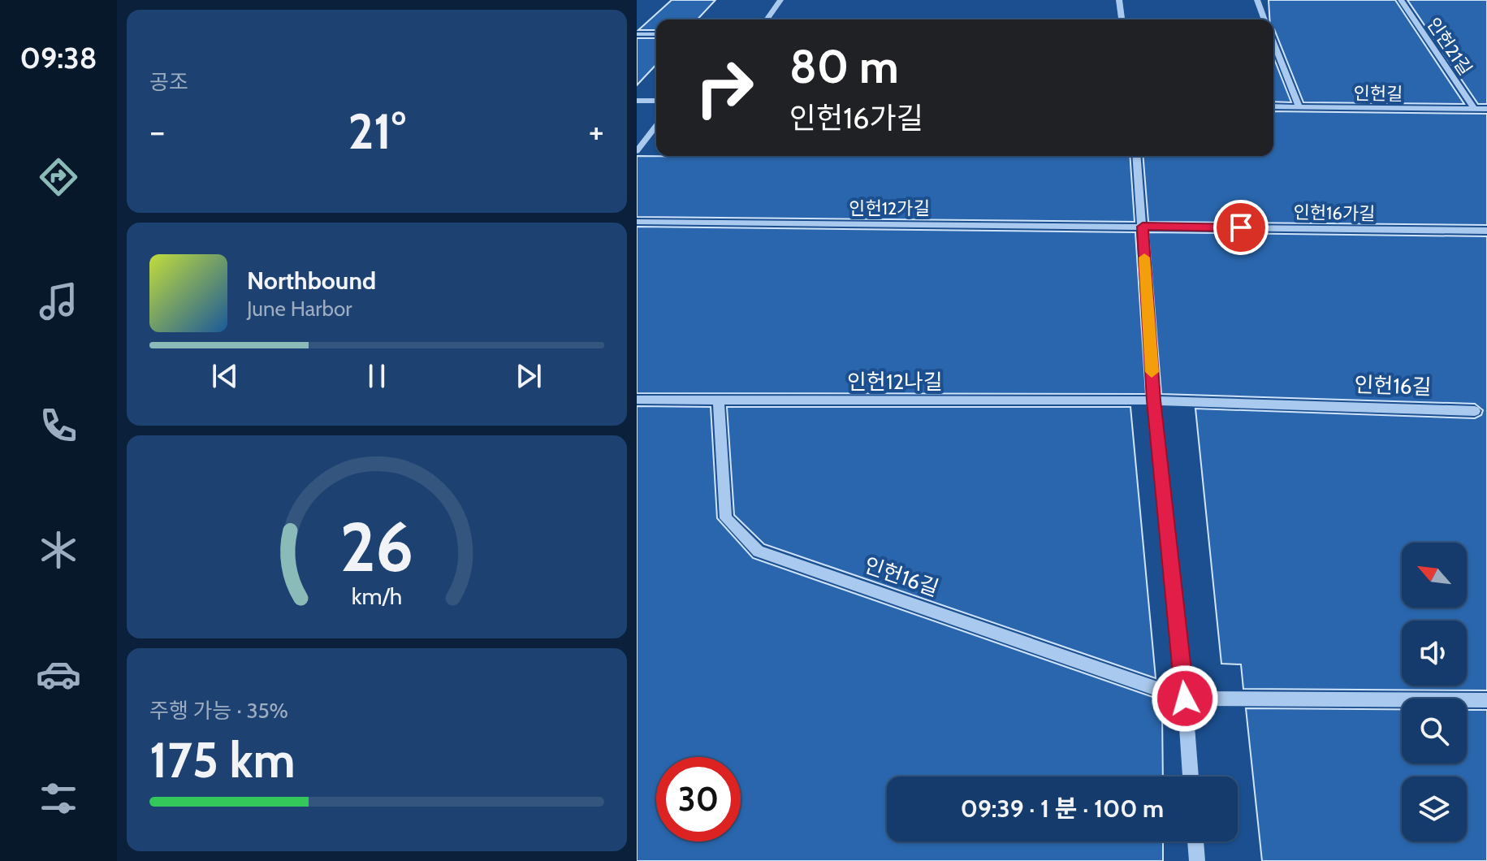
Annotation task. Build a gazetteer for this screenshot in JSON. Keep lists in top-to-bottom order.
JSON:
{
  "streets": {
    "street": [
      "인헌21길",
      "인헌길",
      "인헌12가길",
      "인헌16가길",
      "인헌12나길",
      "인헌16길"
    ]
  },
  "crossings": [
    ["인헌21길", "인헌길"],
    ["인헌12가길", "인헌16가길"],
    ["인헌12나길", "인헌16길"]
  ],
  "north": "top left",
  "page": {
    "tabs": "09:38",
    "tile": [
      "공조",
      ["주행 가능 · 35%", "175 km"]
    ],
    "turn": ["80 m", "인헌16가길"],
    "heat": ["−", "21°", "+"],
    "song": ["Northbound", "June Harbor"],
    "limit": "30",
    "trip": "09:39 · 1 분 · 100 m",
    "gauge": ["26", "km/h"]
  }
}
